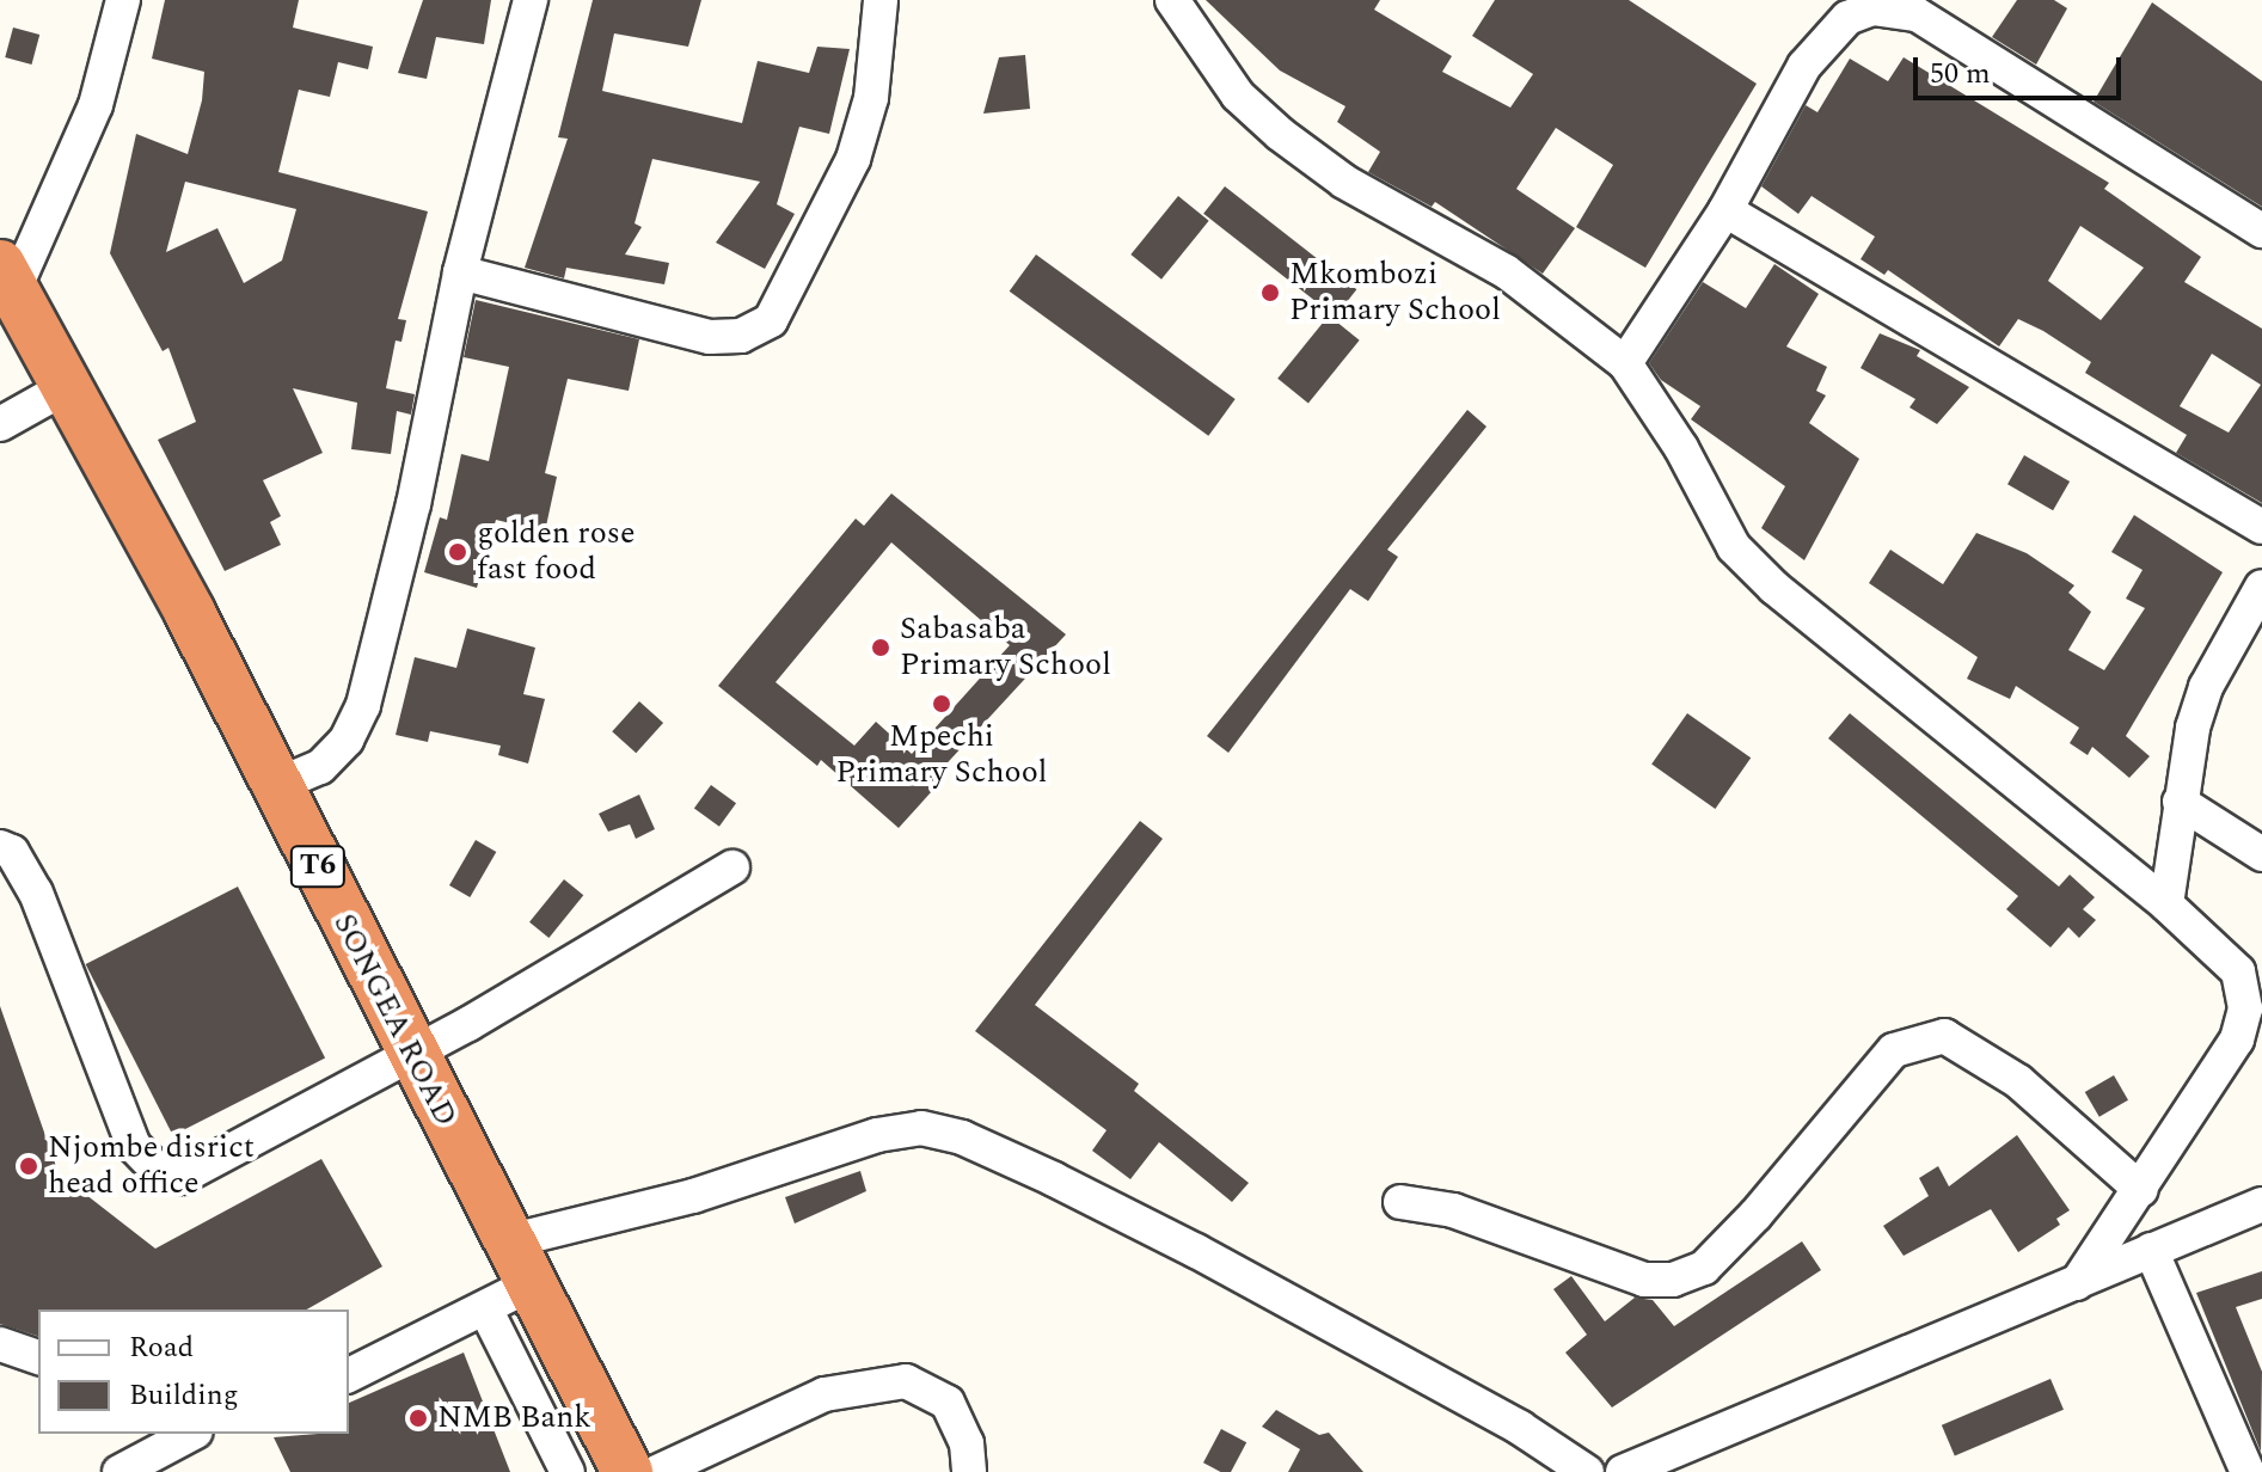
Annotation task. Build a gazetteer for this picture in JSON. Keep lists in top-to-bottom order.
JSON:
{
  "streets": {
    "highway": ["T6", "SONGEA ROAD"]
  },
  "places": [
    "Mkombozi Primary School",
    "golden rose fast food",
    "Sabasaba Primary School",
    "Mpechi Primary School",
    "Njombe disrict head office",
    "NMB Bank"
  ],
  "legend": ["Road", "Building"],
  "scale_bar": "50 m"
}
